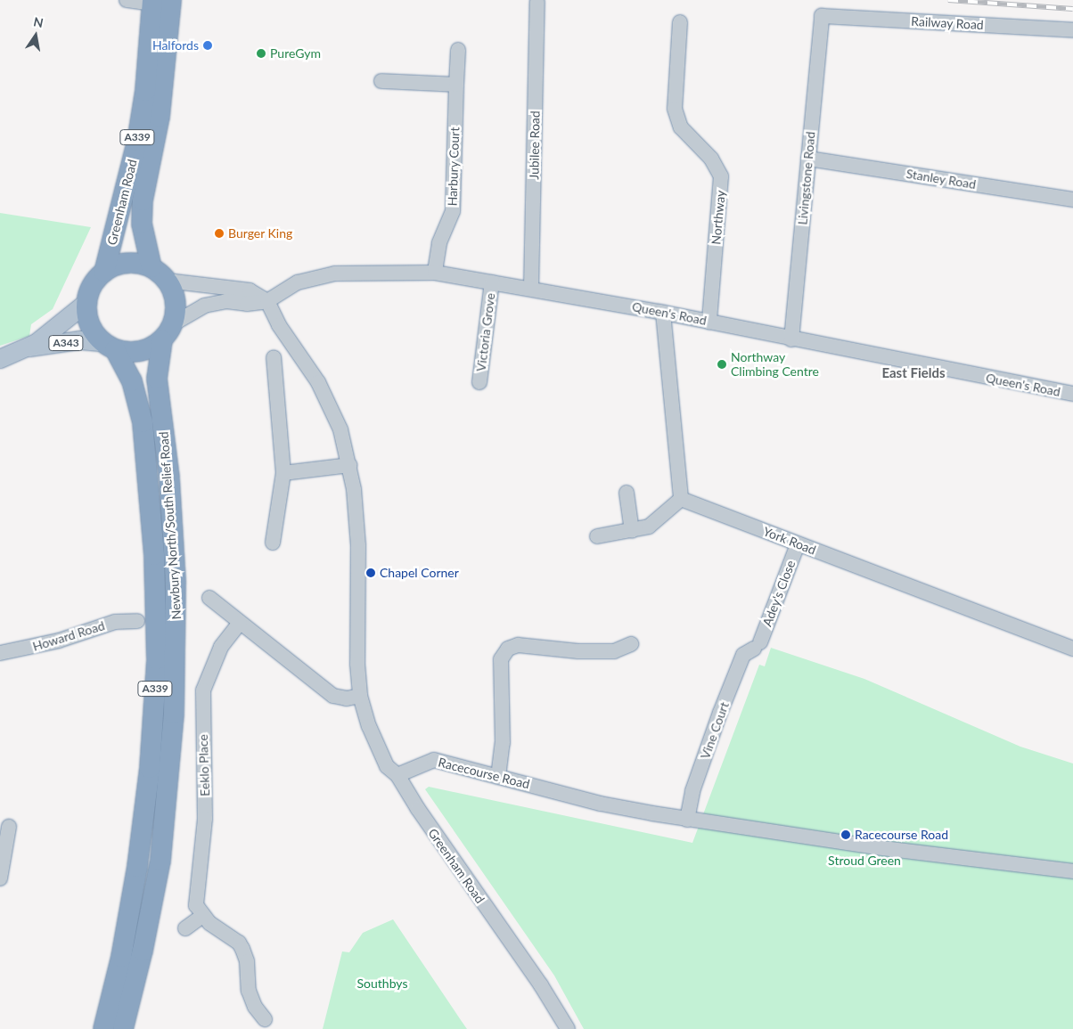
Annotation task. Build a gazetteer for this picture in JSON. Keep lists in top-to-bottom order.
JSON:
{
  "streets": {
    "highway": ["A339", "Greenham Road", "Newbury North/South Relief Road"],
    "main road": ["A343"],
    "street": [
      "Railway Road",
      "Jubilee Road",
      "Harbury Court",
      "Livingstone Road",
      "Stanley Road",
      "Northway",
      "Queen's Road",
      "Victoria Grove",
      "York Road",
      "Adey's Close",
      "Howard Road",
      "Vine Court",
      "Eeklo Place",
      "Racecourse Road"
    ]
  },
  "crossings": [
    ["Railway Road", "Livingstone Road"],
    ["Jubilee Road", "Queen's Road"],
    ["Harbury Court", "Queen's Road"],
    ["Livingstone Road", "Stanley Road"],
    ["Livingstone Road", "Queen's Road"],
    ["Greenham Road", "Queen's Road"],
    ["Greenham Road", "A343"],
    ["Greenham Road", "Newbury North/South Relief Road"],
    ["Greenham Road", "Racecourse Road"],
    ["Northway", "Queen's Road"],
    ["Queen's Road", "Victoria Grove"],
    ["A343", "Newbury North/South Relief Road"],
    ["York Road", "Adey's Close"],
    ["Adey's Close", "Vine Court"],
    ["Vine Court", "Racecourse Road"]
  ],
  "districts": ["East Fields"],
  "parks": ["Stroud Green", "Southbys"],
  "places": [
    "Halfords",
    "PureGym",
    "Burger King",
    "Northway Climbing Centre",
    "Chapel Corner",
    "Racecourse Road"
  ],
  "north": "top"
}
